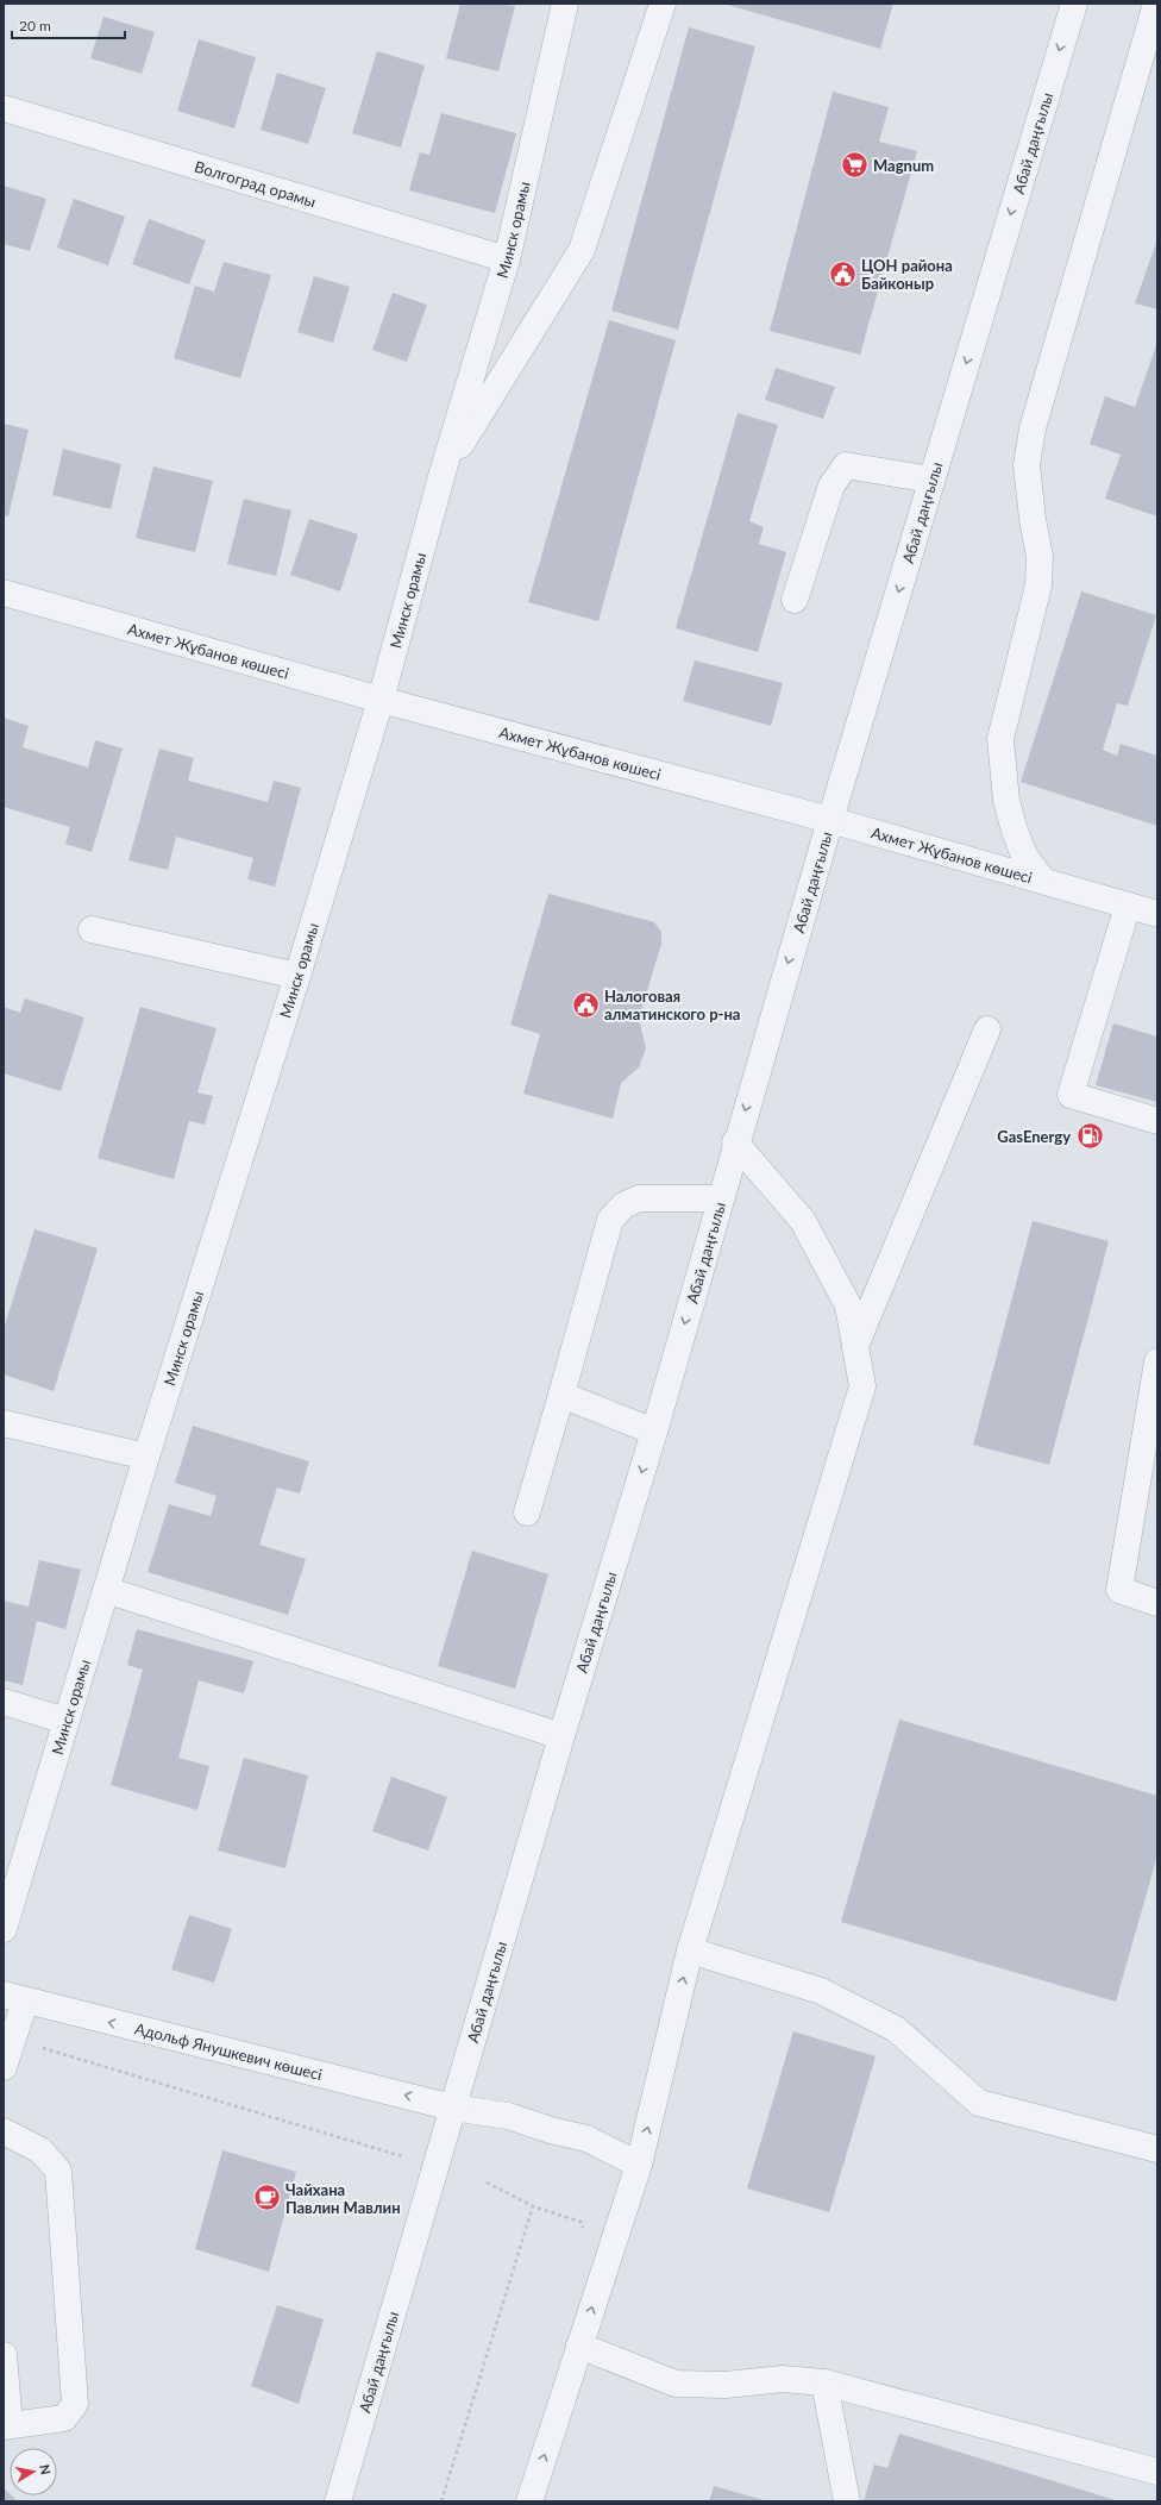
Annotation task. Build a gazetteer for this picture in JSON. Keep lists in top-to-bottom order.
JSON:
{
  "streets": {
    "street": [
      "Абай даңғылы",
      "Волгоград орамы",
      "Минск орамы",
      "Ахмет Жұбанов көшесі",
      "Адольф Янушкевич көшесі"
    ]
  },
  "crossings": [
    ["Абай даңғылы", "Ахмет Жұбанов көшесі"],
    ["Абай даңғылы", "Адольф Янушкевич көшесі"],
    ["Волгоград орамы", "Минск орамы"],
    ["Минск орамы", "Ахмет Жұбанов көшесі"]
  ],
  "one_way": ["Адольф Янушкевич көшесі"],
  "places": {
    "supermarket": ["Magnum"],
    "public building": ["ЦОН района Байконыр", "Налоговая алматинского р-на"],
    "fuel station": ["GasEnergy"],
    "cafe": ["Чайхана Павлин Мавлин"]
  },
  "scale_bar": "20 m",
  "north": "right"
}
